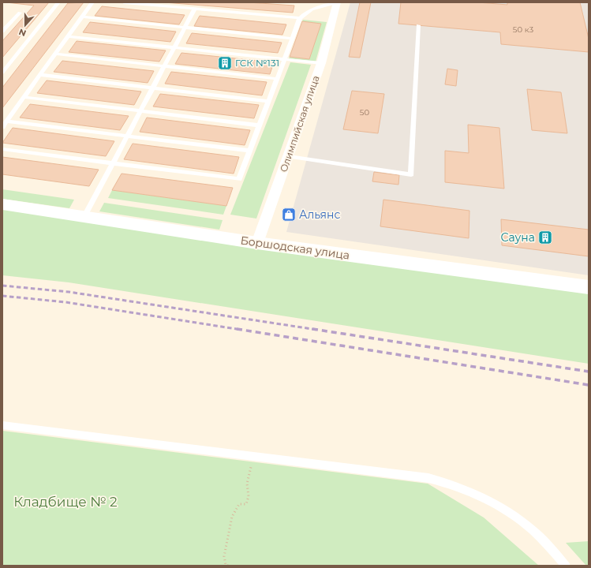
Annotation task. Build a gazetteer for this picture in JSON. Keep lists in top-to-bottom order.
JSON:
{
  "streets": {
    "street": ["Олимпийская улица", "Боршодская улица"]
  },
  "crossings": [
    ["Олимпийская улица", "Боршодская улица"]
  ],
  "parks": ["Кладбище № 2"],
  "places": {
    "building": ["ГСК №131", "Сауна"],
    "shop": ["Альянс"]
  },
  "house_numbers": ["50 к3", "50"],
  "north": "bottom"
}
